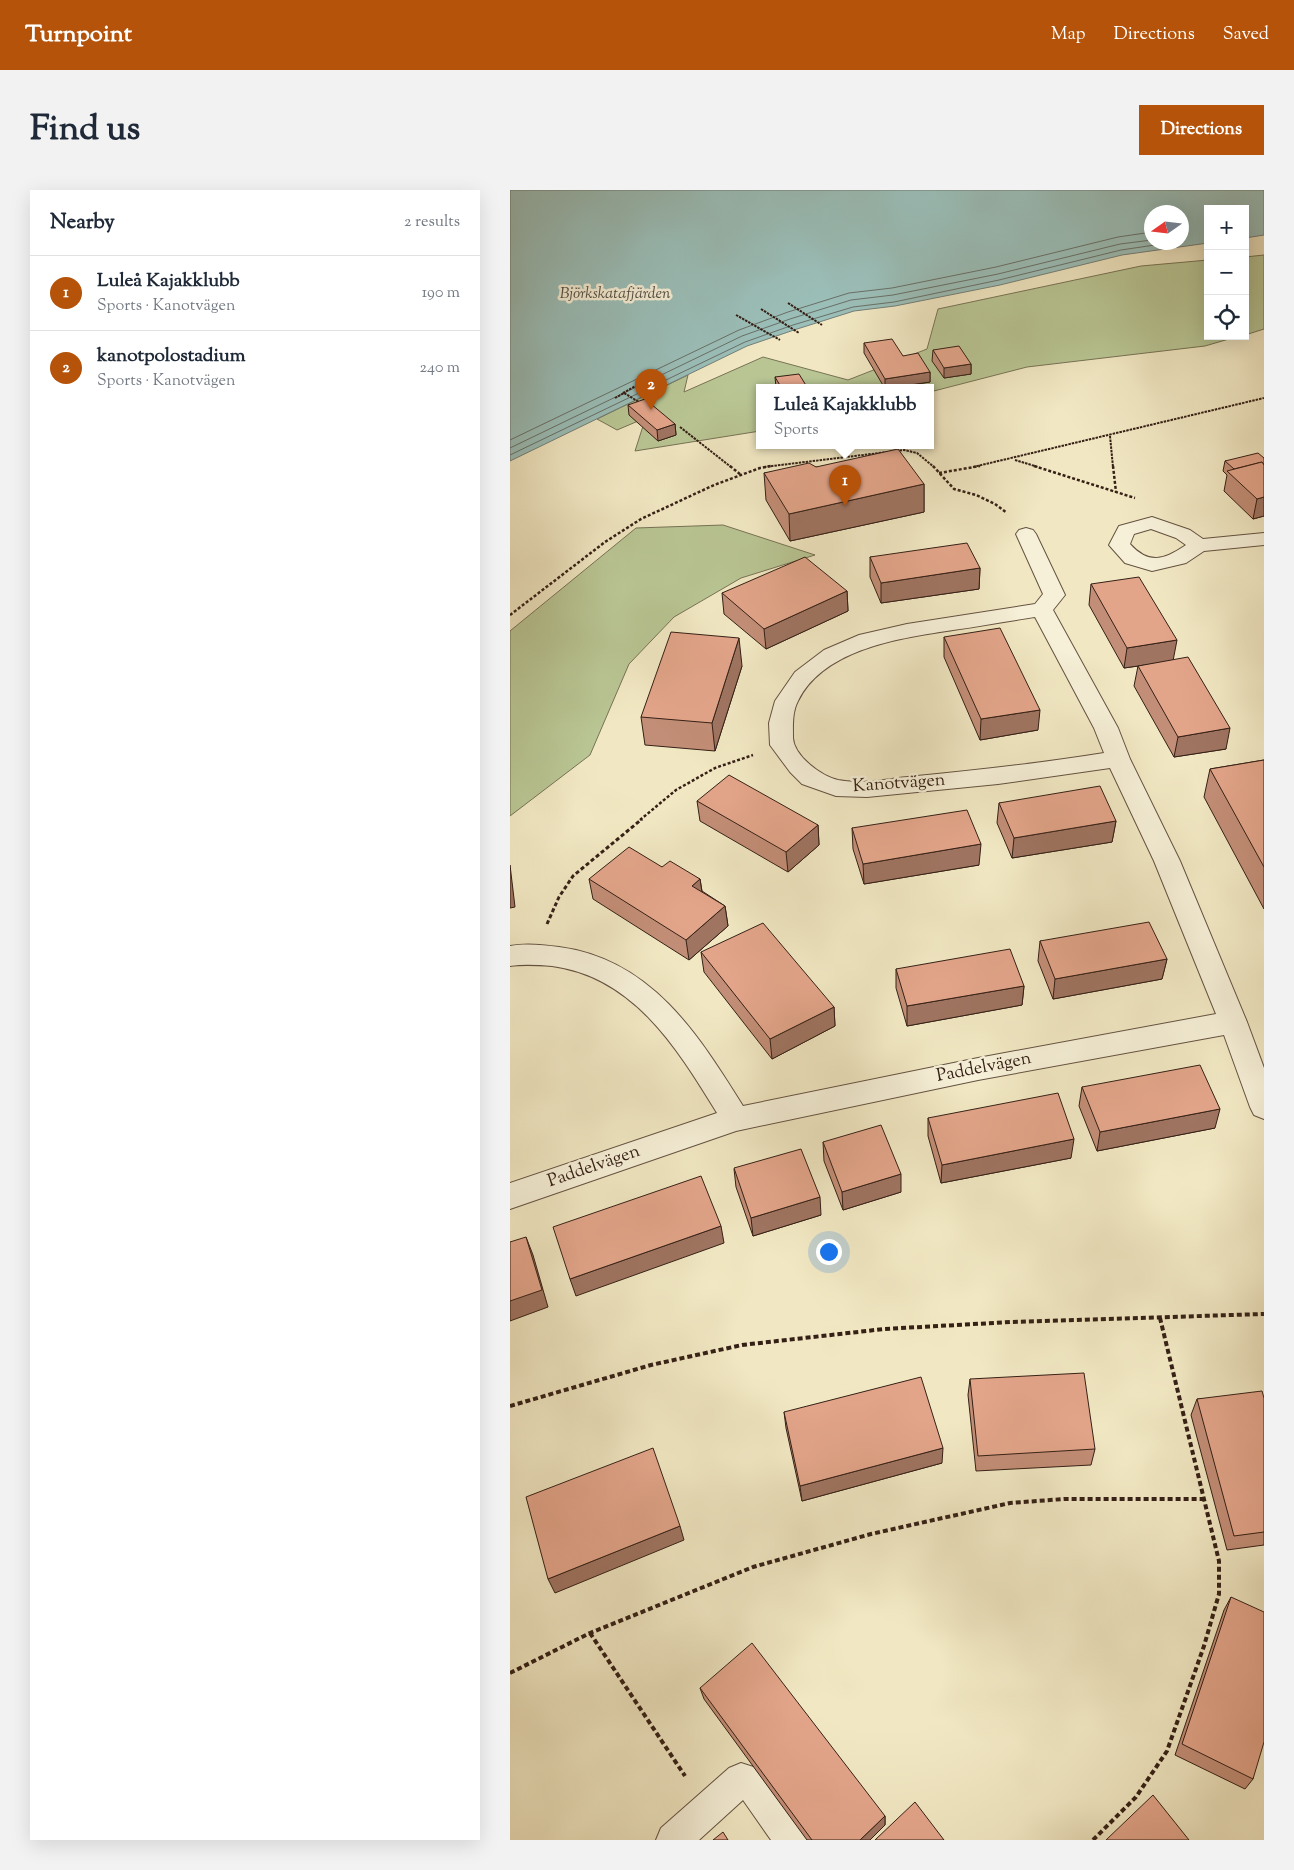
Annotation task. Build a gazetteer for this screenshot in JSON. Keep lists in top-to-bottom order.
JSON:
{
  "streets": {
    "street": ["Kanotvägen", "Paddelvägen"]
  },
  "water": ["Björkskatafjärden"],
  "north": "left",
  "page": {
    "header": "Turnpoint",
    "nav": ["Map", "Directions", "Saved"],
    "title": "Find us",
    "buttons": "Directions",
    "heading": ["Nearby", "2 results"],
    "map_buttons": ["+", "−"],
    "list": [
      {
        "mark": "1",
        "name": "Luleå Kajakklubb",
        "note": "Sports · Kanotvägen",
        "value": "190 m"
      },
      {
        "mark": "2",
        "name": "kanotpolostadium",
        "note": "Sports · Kanotvägen",
        "value": "240 m"
      }
    ],
    "pins": ["2", "1"],
    "popup": ["Luleå Kajakklubb", "Sports"]
  }
}
